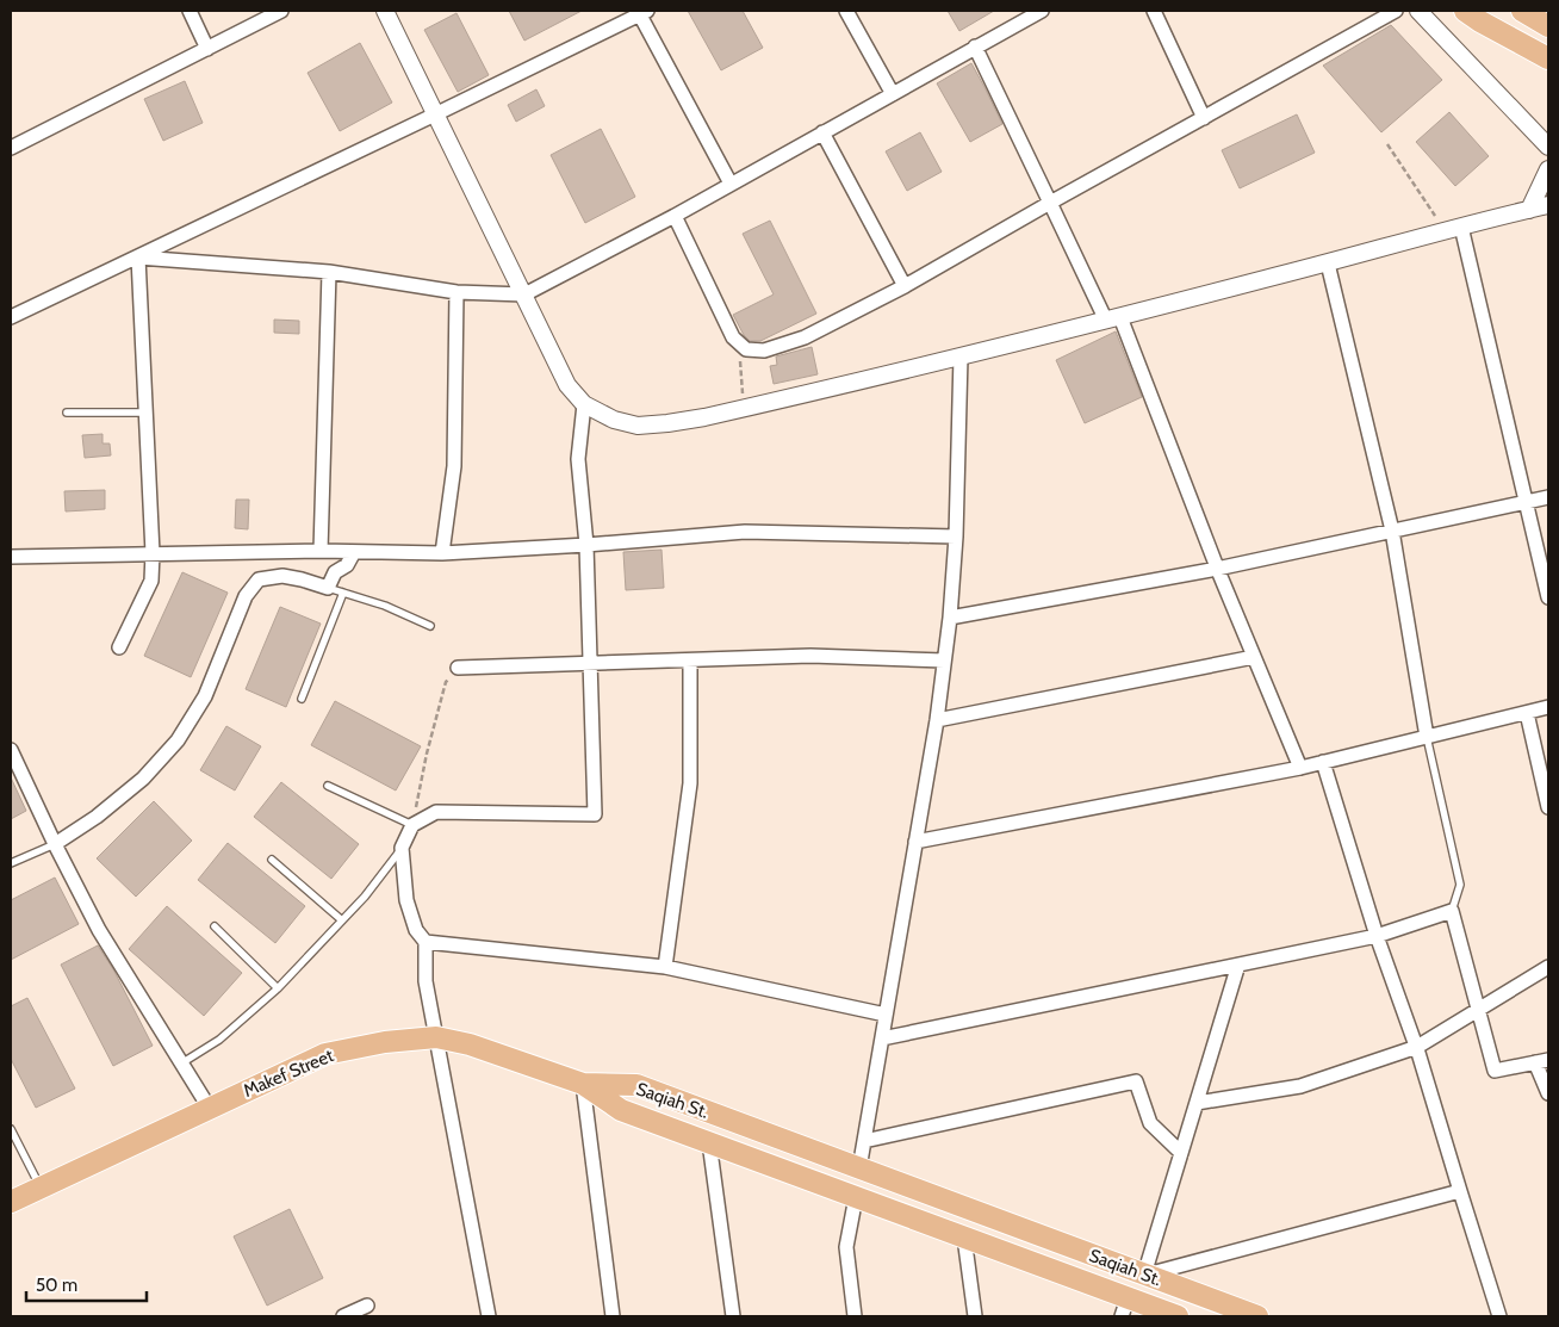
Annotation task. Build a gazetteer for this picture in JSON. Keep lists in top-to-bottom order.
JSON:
{
  "streets": {
    "main road": ["Makef Street", "Saqiah St."]
  },
  "crossings": [
    ["Makef Street", "Saqiah St."]
  ],
  "scale_bar": "50 m"
}
